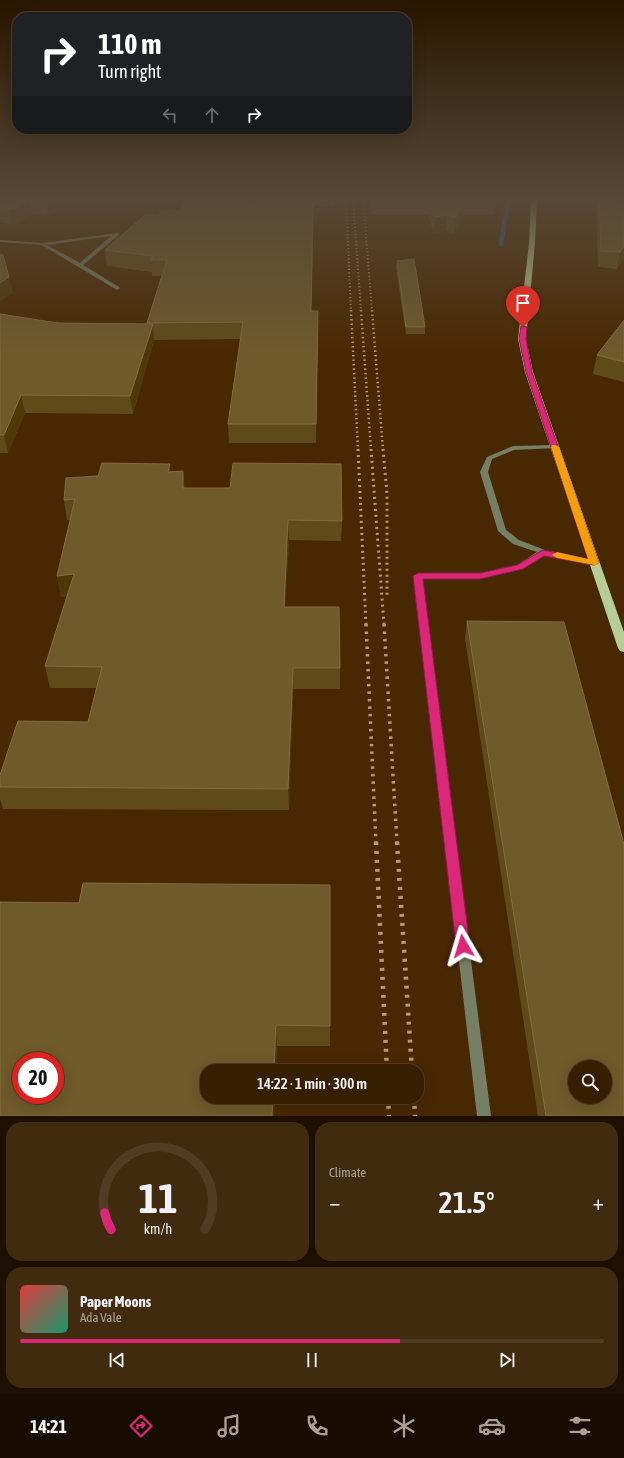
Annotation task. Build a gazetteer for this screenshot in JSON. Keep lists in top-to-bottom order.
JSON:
{
  "page": {
    "turn": ["110 m", "Turn right"],
    "limit": "20",
    "trip": "14:22 · 1 min · 300 m",
    "tile": "Climate",
    "heat": ["−", "21.5°", "+"],
    "song": ["Paper Moons", "Ada Vale"],
    "tabs": "14:21",
    "gauge": ["11", "km/h"]
  }
}
